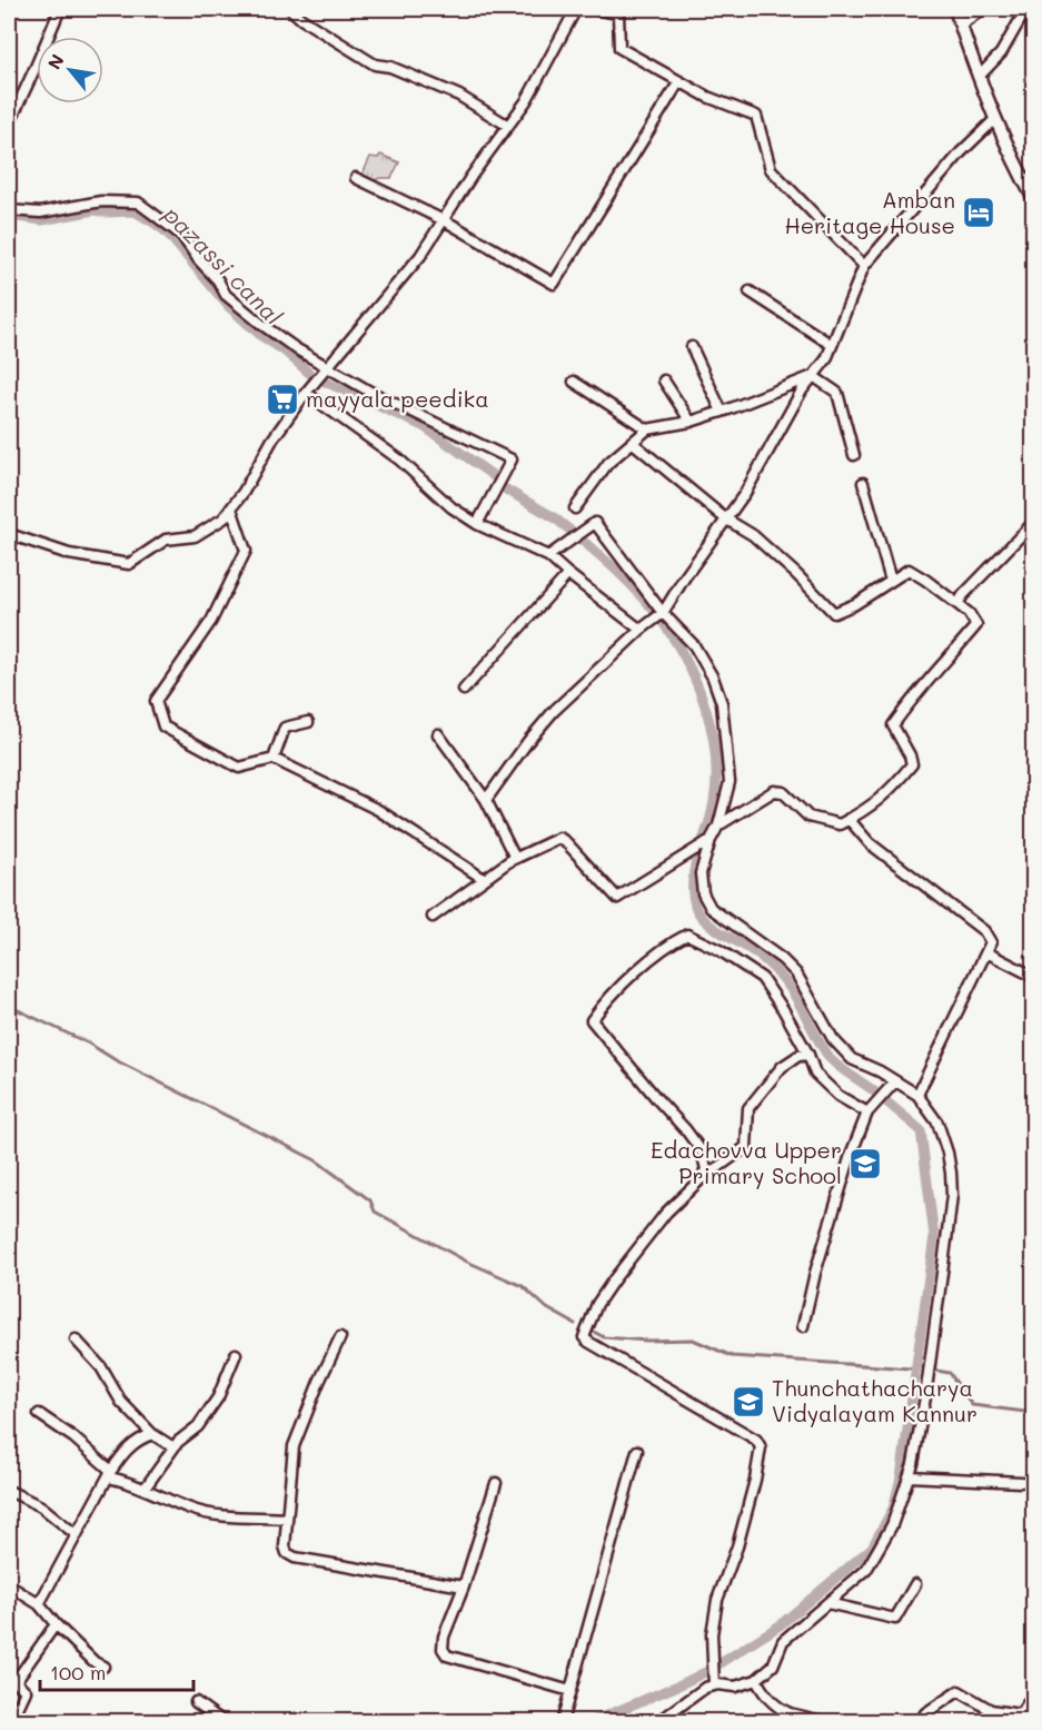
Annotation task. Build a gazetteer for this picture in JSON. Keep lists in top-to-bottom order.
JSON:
{
  "water": ["pazassi canal"],
  "places": {
    "hotel": ["Amban Heritage House"],
    "supermarket": ["mayyala peedika"],
    "school or university": ["Edachovva Upper Primary School", "Thunchathacharya Vidyalayam Kannur"]
  },
  "scale_bar": "100 m",
  "north": "top left"
}
